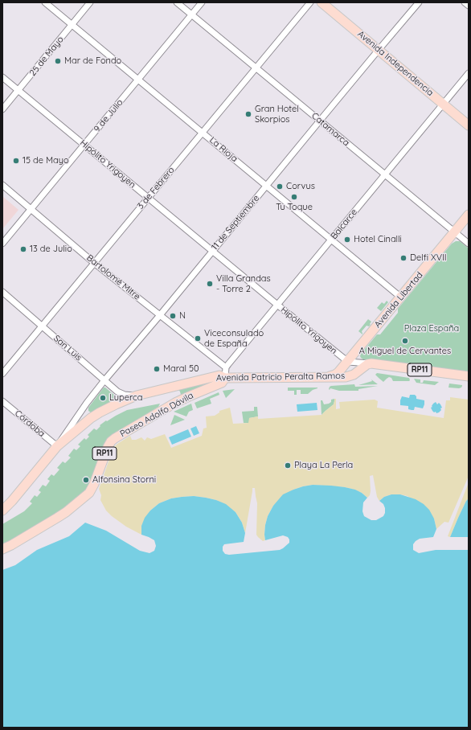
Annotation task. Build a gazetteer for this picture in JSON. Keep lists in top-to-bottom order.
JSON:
{
  "streets": {
    "main road": [
      "Avenida Independencia",
      "Avenida Libertad",
      "RP11",
      "Avenida Patricio Peralta Ramos",
      "Paseo Adolfo Dávila"
    ],
    "street": [
      "25 de Mayo",
      "9 de Julio",
      "Catamarca",
      "La Rioja",
      "Hipólito Yrigoyen",
      "3 de Febrero",
      "11 de Septiembre",
      "Balcarce",
      "Bartolomé Mitre",
      "San Luis",
      "Córdoba"
    ]
  },
  "crossings": [
    ["25 de Mayo", "La Rioja"],
    ["25 de Mayo", "Hipólito Yrigoyen"],
    ["Avenida Independencia", "11 de Septiembre"],
    ["Avenida Independencia", "Balcarce"],
    ["9 de Julio", "Catamarca"],
    ["9 de Julio", "La Rioja"],
    ["9 de Julio", "Hipólito Yrigoyen"],
    ["9 de Julio", "Bartolomé Mitre"],
    ["Catamarca", "3 de Febrero"],
    ["Catamarca", "11 de Septiembre"],
    ["Catamarca", "Balcarce"],
    ["Catamarca", "Avenida Libertad"],
    ["La Rioja", "3 de Febrero"],
    ["La Rioja", "11 de Septiembre"],
    ["La Rioja", "Balcarce"],
    ["La Rioja", "Avenida Libertad"],
    ["Hipólito Yrigoyen", "3 de Febrero"],
    ["Hipólito Yrigoyen", "11 de Septiembre"],
    ["Hipólito Yrigoyen", "Balcarce"],
    ["Hipólito Yrigoyen", "Avenida Libertad"],
    ["Hipólito Yrigoyen", "Avenida Patricio Peralta Ramos"],
    ["3 de Febrero", "Bartolomé Mitre"],
    ["3 de Febrero", "San Luis"],
    ["11 de Septiembre", "Bartolomé Mitre"],
    ["11 de Septiembre", "San Luis"],
    ["11 de Septiembre", "Avenida Patricio Peralta Ramos"],
    ["11 de Septiembre", "Córdoba"],
    ["Balcarce", "Bartolomé Mitre"],
    ["Avenida Libertad", "Avenida Patricio Peralta Ramos"],
    ["San Luis", "Avenida Patricio Peralta Ramos"],
    ["Avenida Patricio Peralta Ramos", "Paseo Adolfo Dávila"],
    ["Avenida Patricio Peralta Ramos", "Córdoba"]
  ],
  "parks": ["Plaza España"],
  "places": [
    "Mar de Fondo",
    "Gran Hotel Skorpios",
    "15 de Mayo",
    "Corvus",
    "Tu Toque",
    "Hotel Cinalli",
    "13 de Julio",
    "Delfi XVII",
    "Villa Grandas - Torre 2",
    "N",
    "Viceconsulado de España",
    "A Miguel de Cervantes",
    "Maral 50",
    "Luperca",
    "Playa La Perla",
    "Alfonsina Storni"
  ]
}
